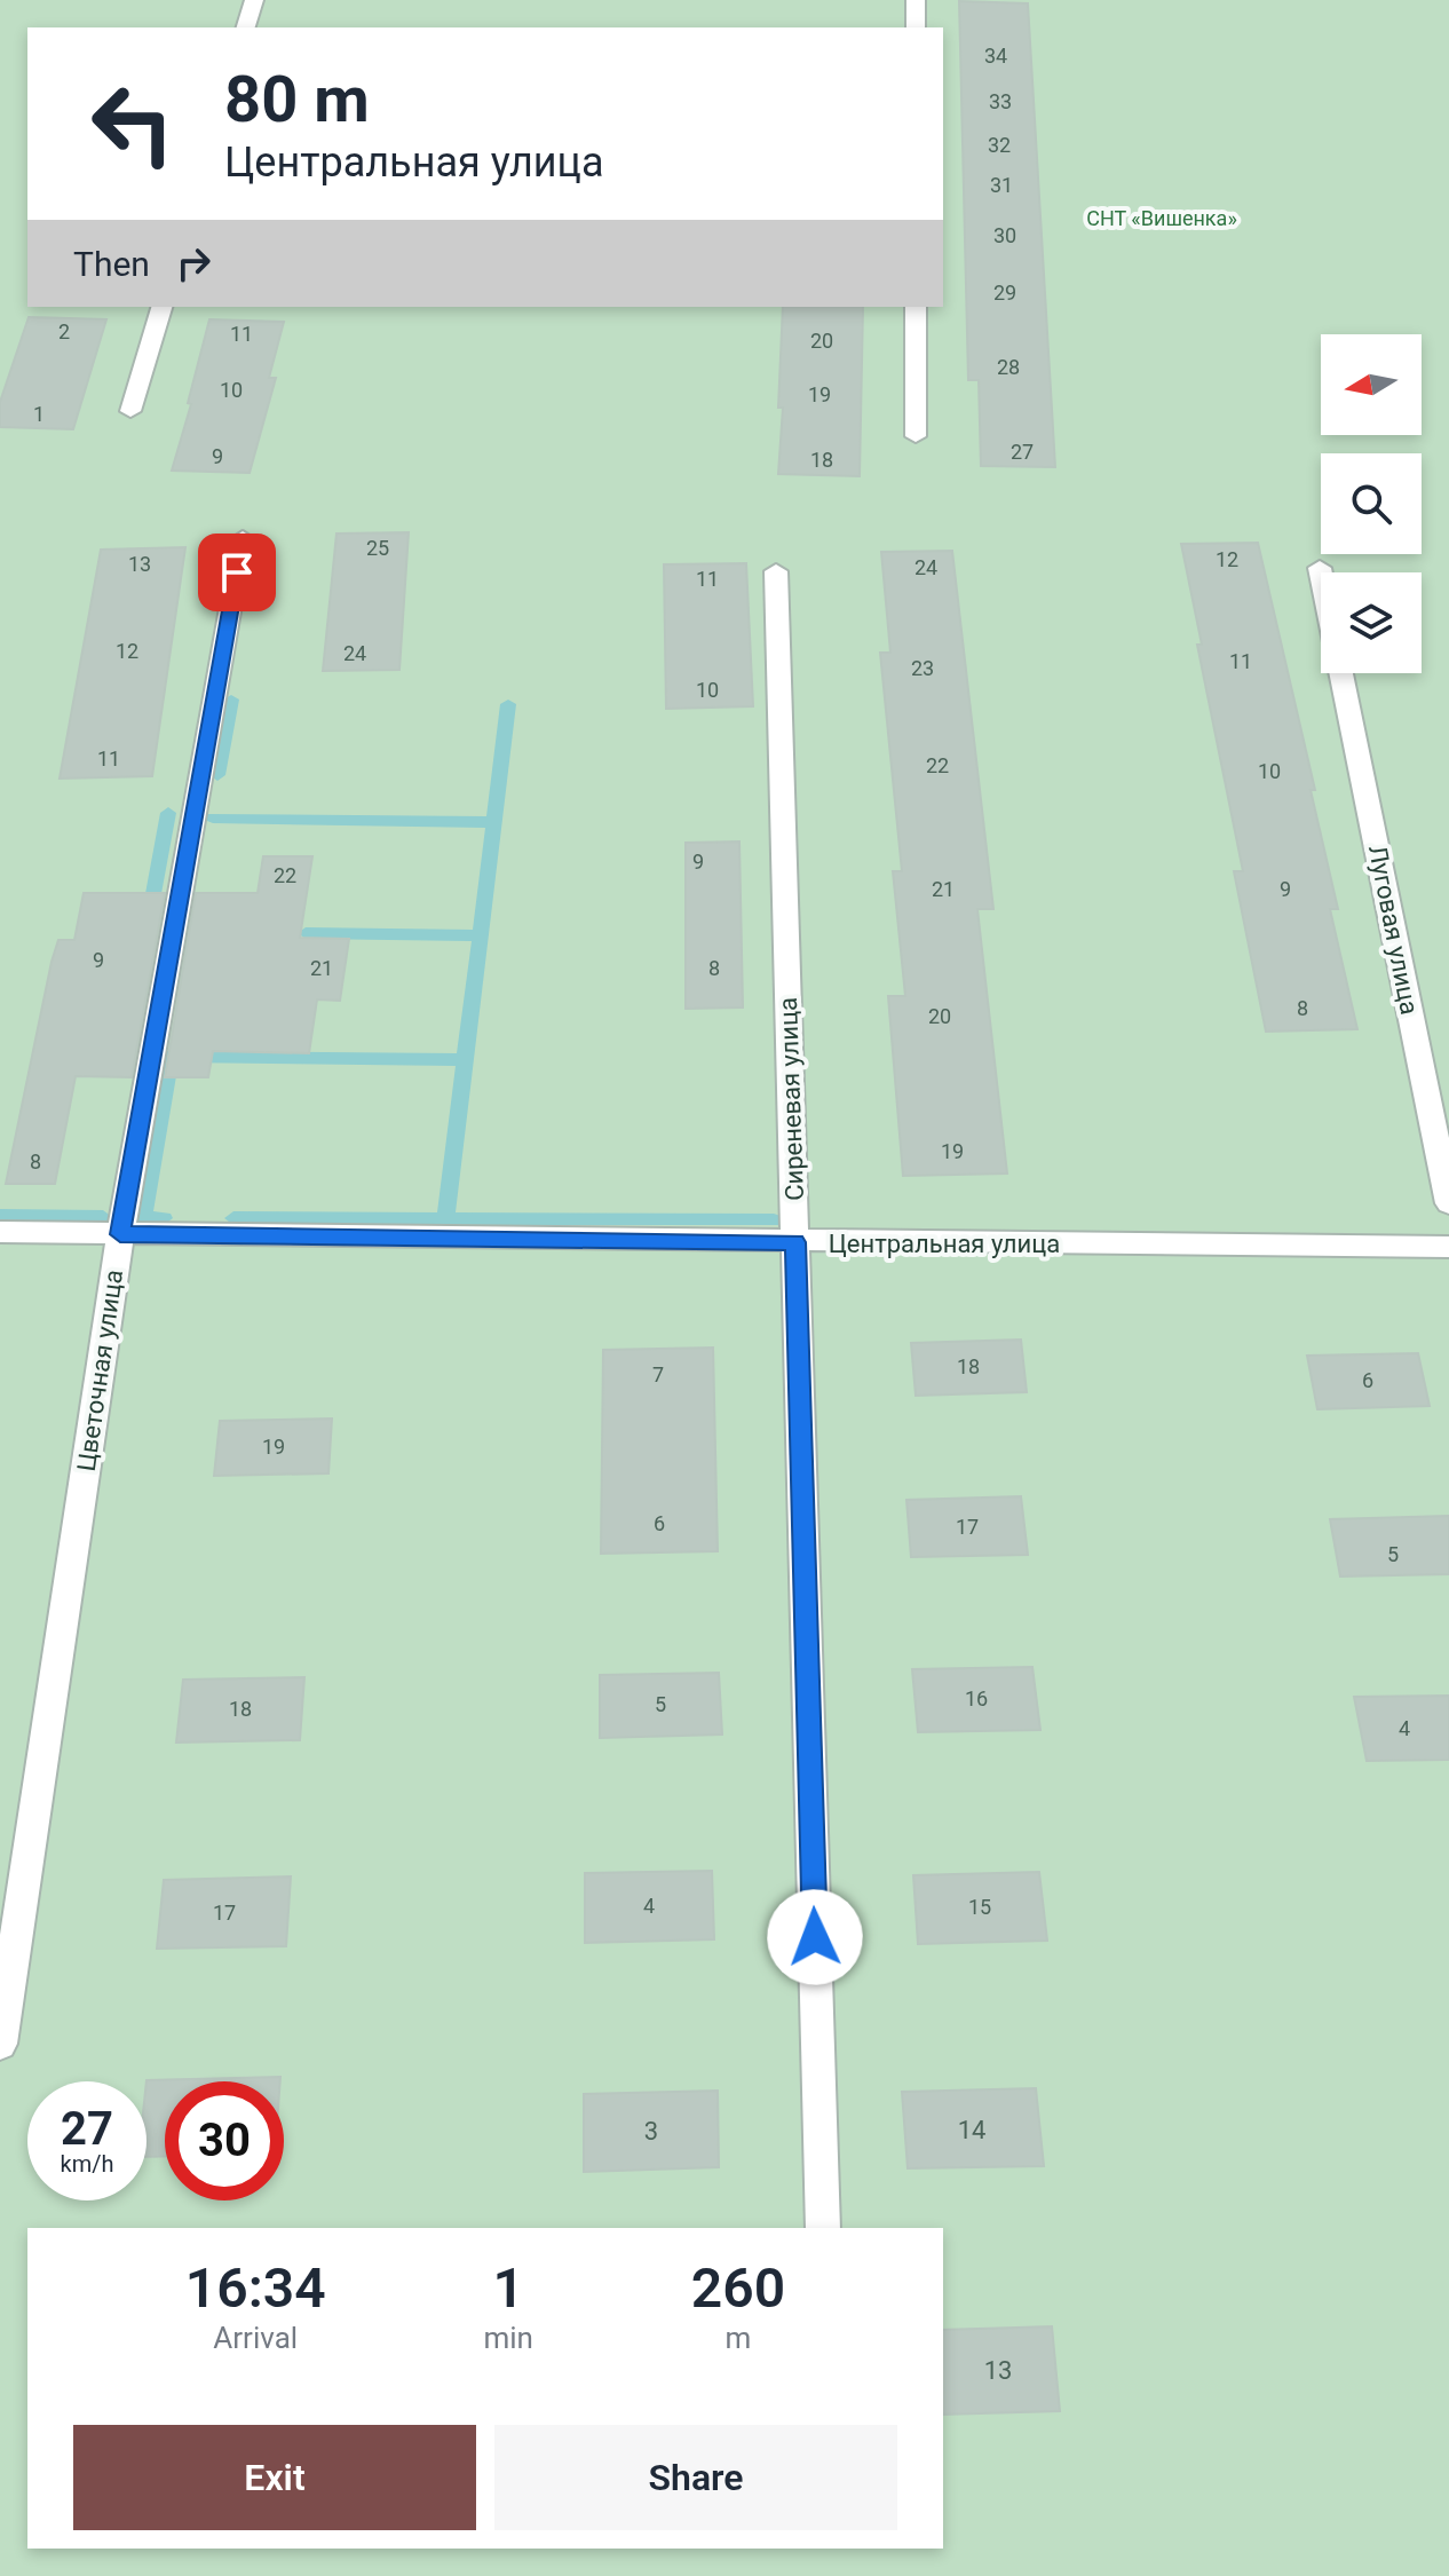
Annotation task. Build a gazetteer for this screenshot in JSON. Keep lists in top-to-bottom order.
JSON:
{
  "streets": {
    "street": [
      "Луговая улица",
      "Сиреневая улица",
      "Центральная улица",
      "Цветочная улица"
    ]
  },
  "crossings": [
    ["Сиреневая улица", "Центральная улица"],
    ["Центральная улица", "Цветочная улица"]
  ],
  "parks": ["СНТ «Вишенка»"],
  "house_numbers": [
    "34",
    "33",
    "32",
    "31",
    "30",
    "29",
    "2",
    "11",
    "20",
    "28",
    "10",
    "19",
    "1",
    "27",
    "9",
    "18",
    "25",
    "12",
    "13",
    "24",
    "11",
    "12",
    "24",
    "11",
    "23",
    "10",
    "11",
    "22",
    "10",
    "9",
    "22",
    "21",
    "9",
    "9",
    "21",
    "8",
    "8",
    "20",
    "19",
    "8",
    "18",
    "7",
    "6",
    "19",
    "6",
    "17",
    "5",
    "16",
    "5",
    "18",
    "4",
    "4",
    "15",
    "17",
    "14",
    "3",
    "13"
  ],
  "north": "left",
  "page": {
    "turn": ["80 m", "Центральная улица"],
    "then": "Then",
    "speed": "27 km/h",
    "limit": "30",
    "eta": [
      "16:34",
      "Arrival",
      "1",
      "min",
      "260",
      "m"
    ],
    "buttons": ["Exit", "Share"]
  }
}
